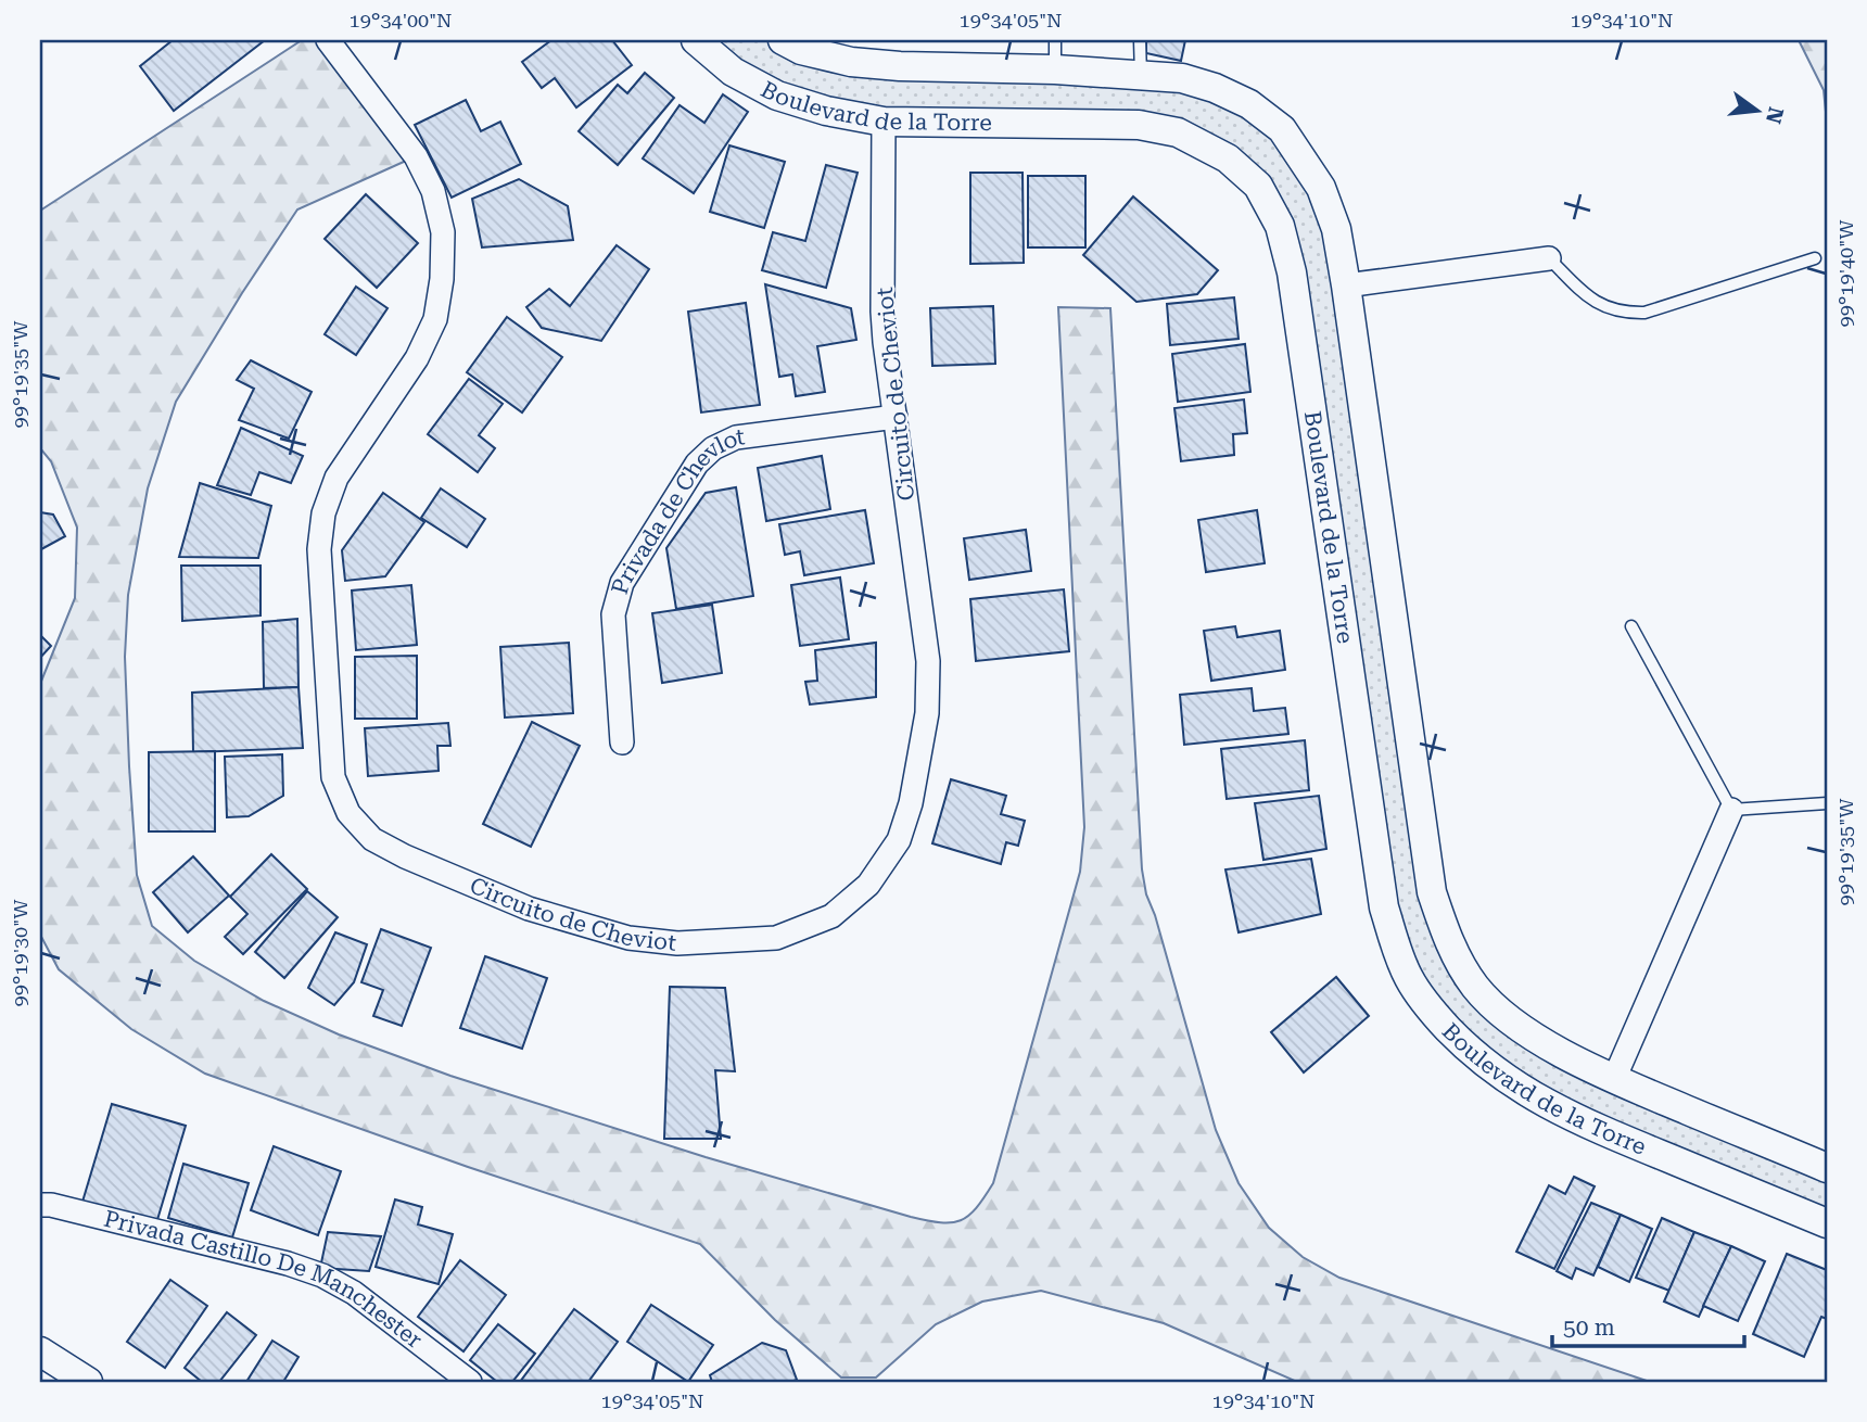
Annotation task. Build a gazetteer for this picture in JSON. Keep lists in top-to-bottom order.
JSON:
{
  "streets": {
    "street": [
      "Boulevard de la Torre",
      "Circuito de Cheviot",
      "Privada de Chevlot",
      "Privada Castillo De Manchester"
    ]
  },
  "crossings": [
    ["Boulevard de la Torre", "Circuito de Cheviot"],
    ["Circuito de Cheviot", "Privada de Chevlot"]
  ],
  "scale_bar": "50 m",
  "north": "right",
  "coordinates": [
    "19°34'00\"N",
    "19°34'05\"N",
    "19°34'10\"N",
    "99°19'40\"W",
    "99°19'35\"W",
    "99°19'30\"W"
  ]
}
